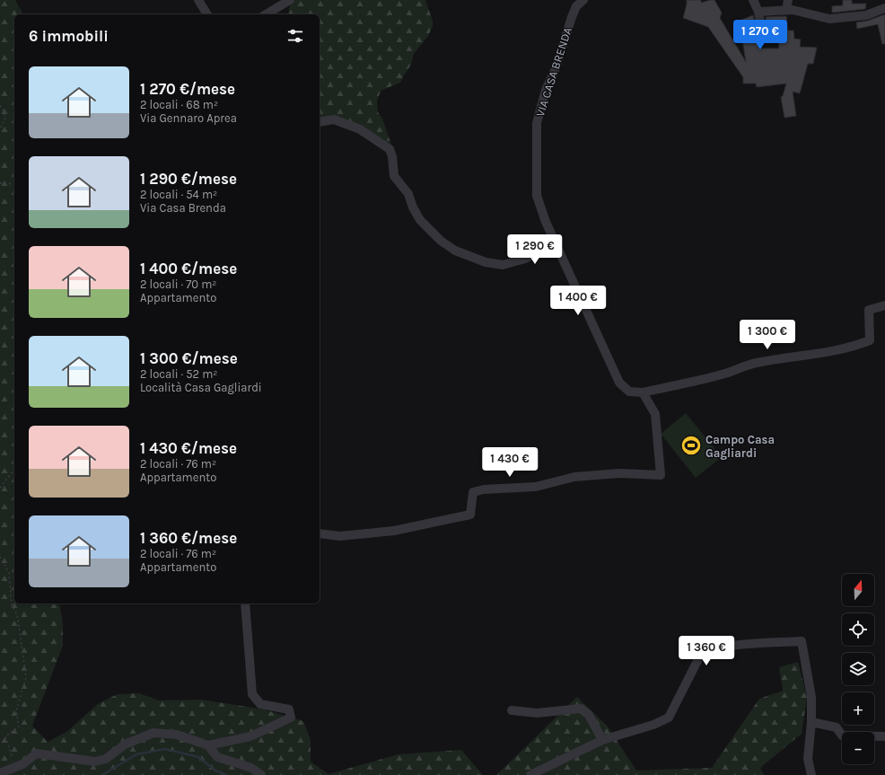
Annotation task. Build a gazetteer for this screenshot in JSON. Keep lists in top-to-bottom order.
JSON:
{
  "streets": {
    "street": ["VIA CASA BRENDA"]
  },
  "places": {
    "sports": ["Campo Casa Gagliardi"]
  },
  "north": "top",
  "page": {
    "heading": "6 immobili",
    "price": [
      "1 270 €",
      "1 290 €",
      "1 400 €",
      "1 300 €",
      "1 430 €",
      "1 360 €"
    ],
    "list": [
      {
        "name": "1 270 €/mese",
        "note": "2 locali · 68 m² · Via Gennaro Aprea"
      },
      {
        "name": "1 290 €/mese",
        "note": "2 locali · 54 m² · Via Casa Brenda"
      },
      {
        "name": "1 400 €/mese",
        "note": "2 locali · 70 m² · Appartamento"
      },
      {
        "name": "1 300 €/mese",
        "note": "2 locali · 52 m² · Località Casa Gagliardi"
      },
      {
        "name": "1 430 €/mese",
        "note": "2 locali · 76 m² · Appartamento"
      },
      {
        "name": "1 360 €/mese",
        "note": "2 locali · 76 m² · Appartamento"
      }
    ],
    "map_buttons": ["+", "−"]
  }
}
